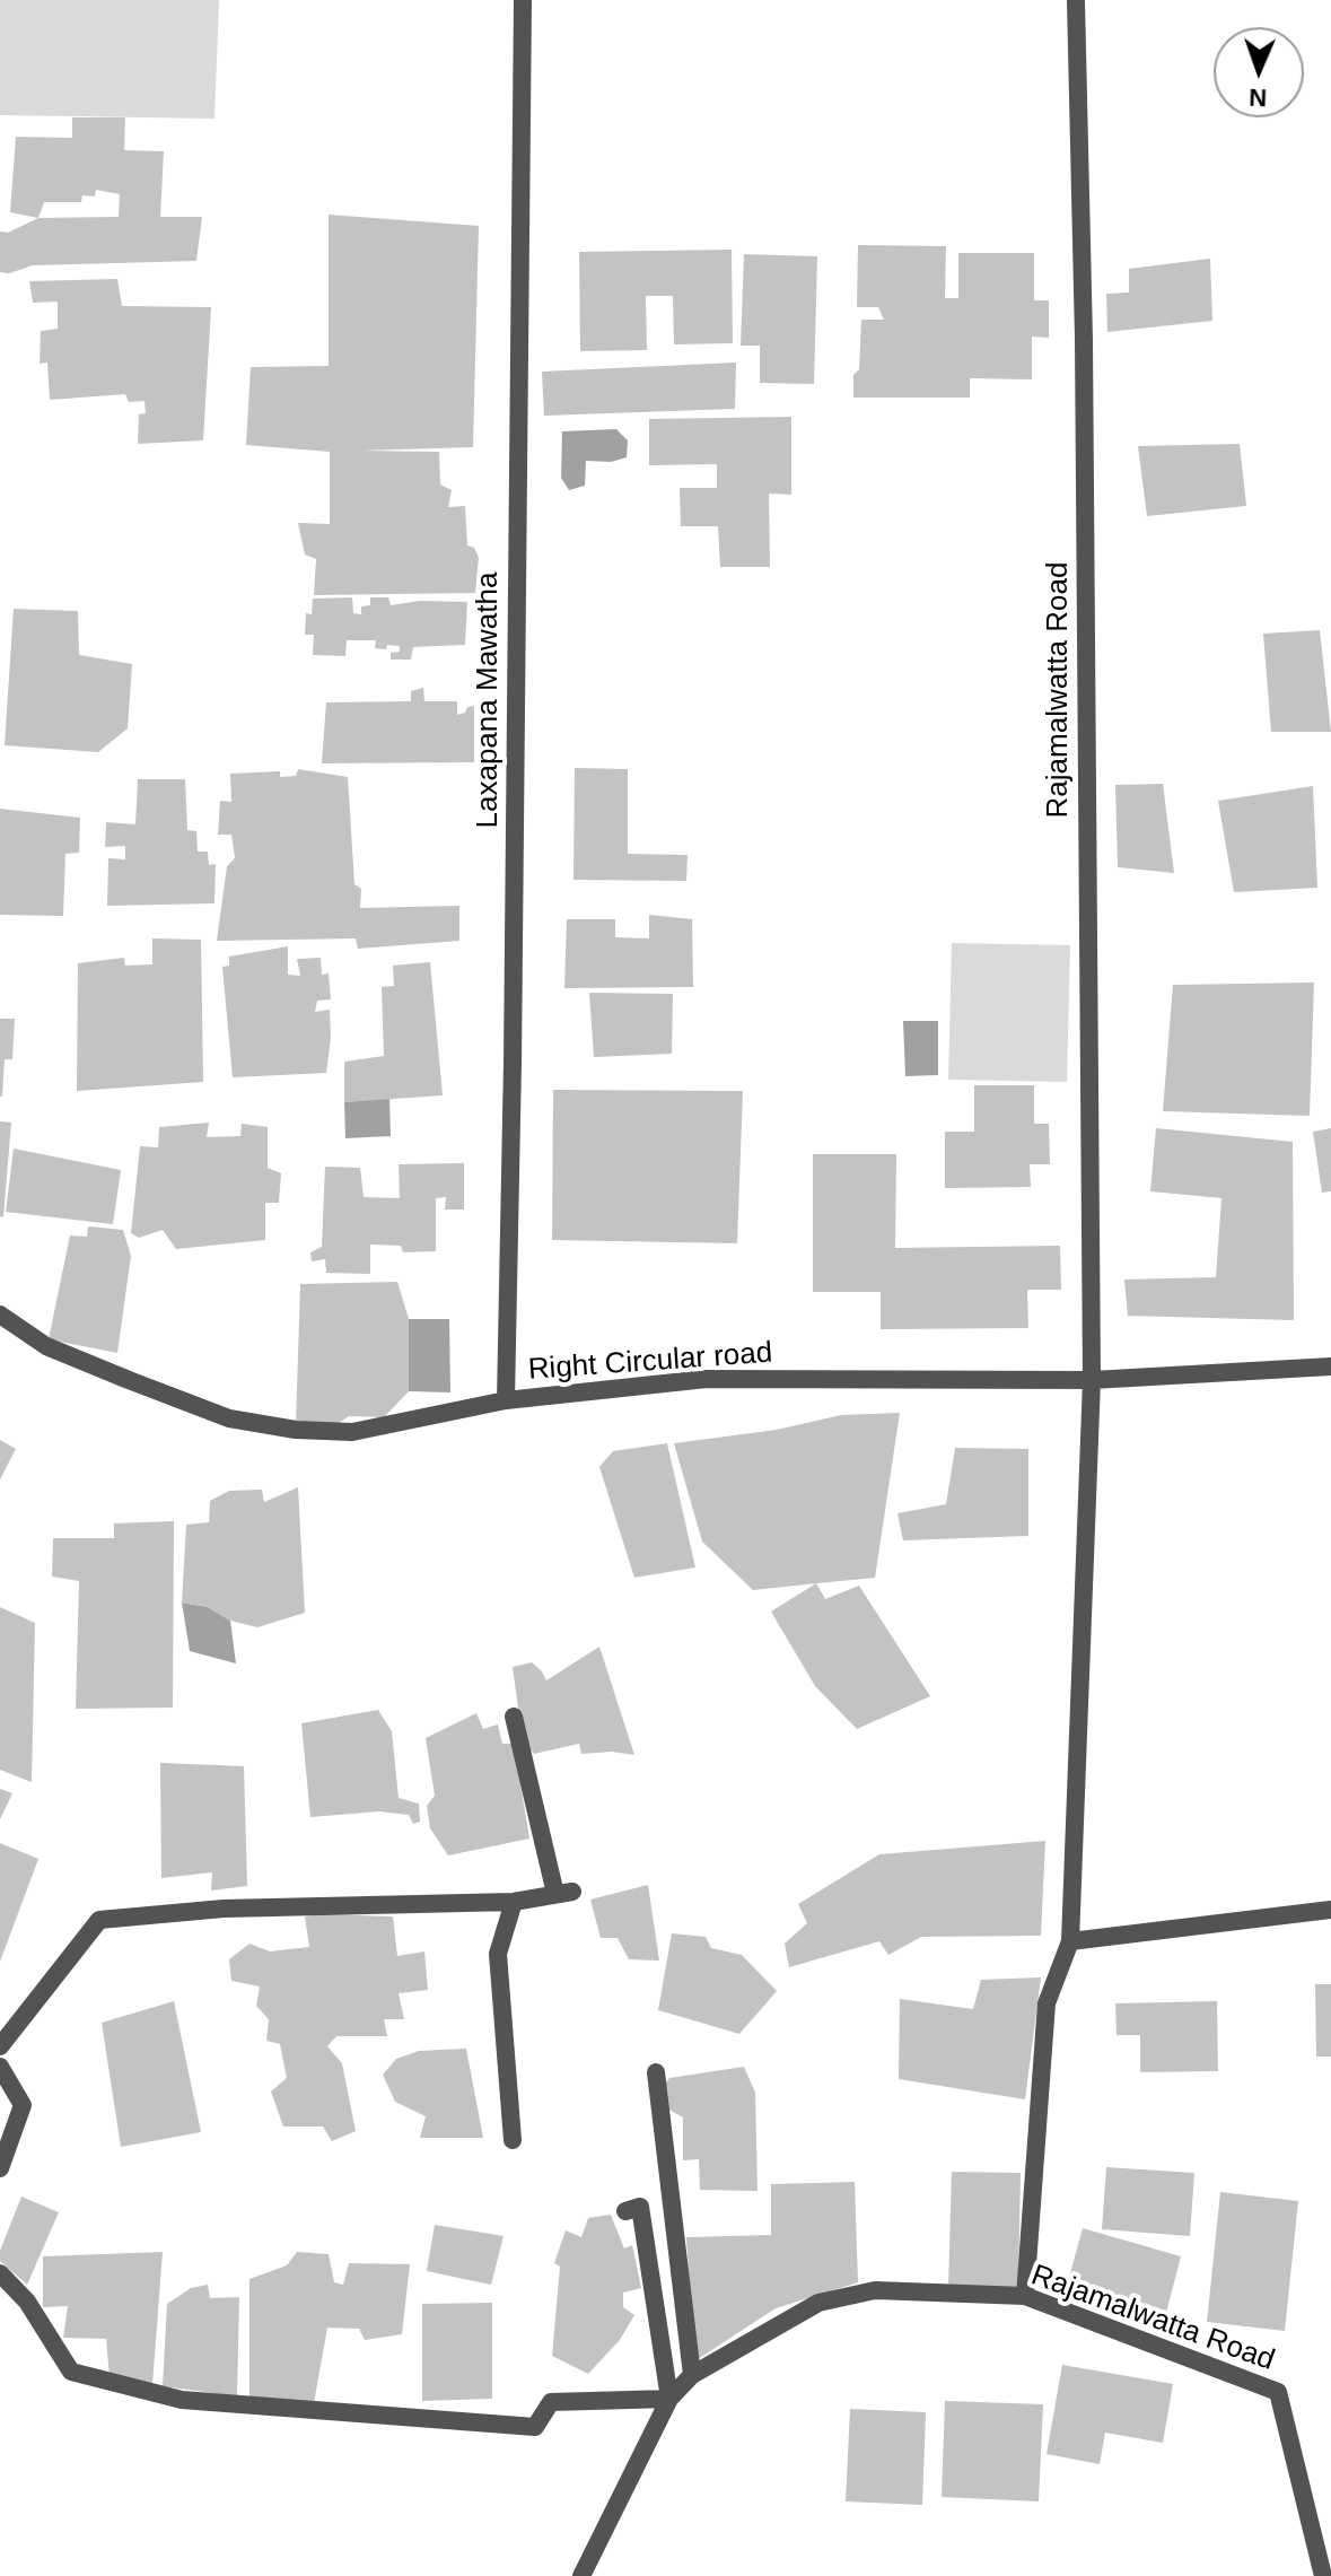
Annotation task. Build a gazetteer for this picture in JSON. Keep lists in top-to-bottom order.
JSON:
{
  "streets": {
    "street": ["Rajamalwatta Road", "Laxapana Mawatha", "Right Circular road"]
  },
  "crossings": [
    ["Rajamalwatta Road", "Right Circular road"],
    ["Laxapana Mawatha", "Right Circular road"]
  ],
  "north": "bottom"
}
